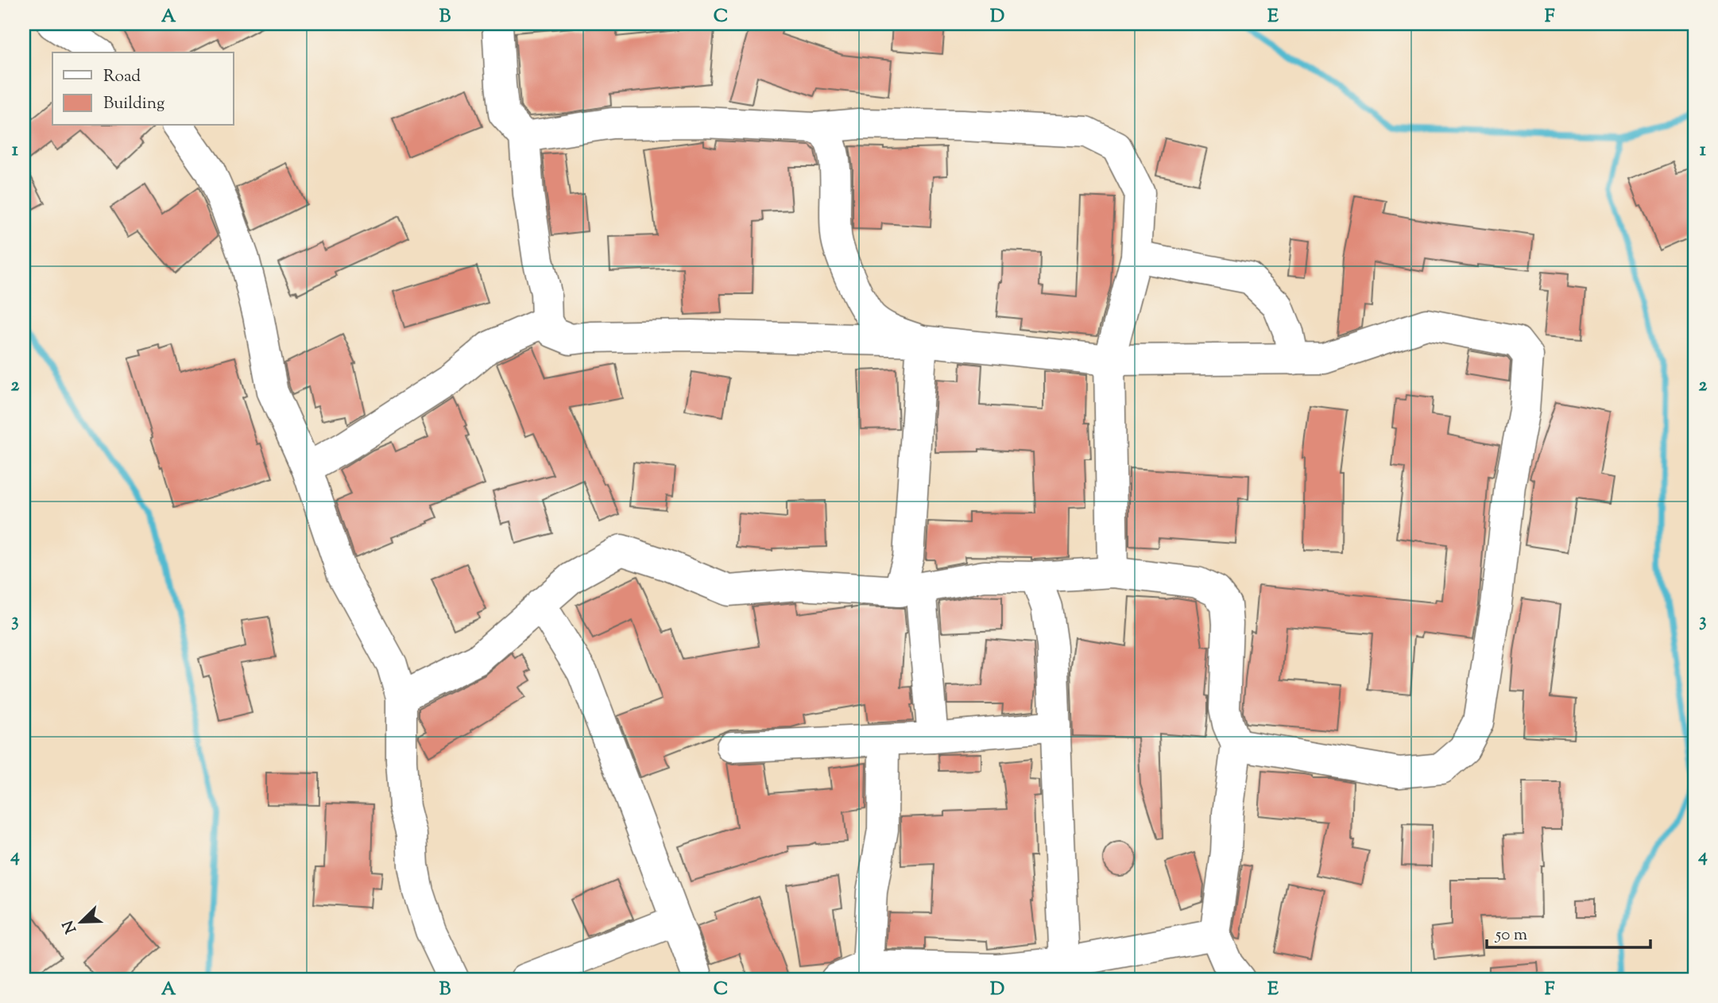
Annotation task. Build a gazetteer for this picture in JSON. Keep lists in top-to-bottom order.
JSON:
{
  "legend": ["Road", "Building"],
  "scale_bar": "50 m",
  "north": "bottom left",
  "grid": {
    "columns": [
      "A",
      "B",
      "C",
      "D",
      "E",
      "F"
    ],
    "rows": [
      "1",
      "2",
      "3",
      "4"
    ]
  }
}
